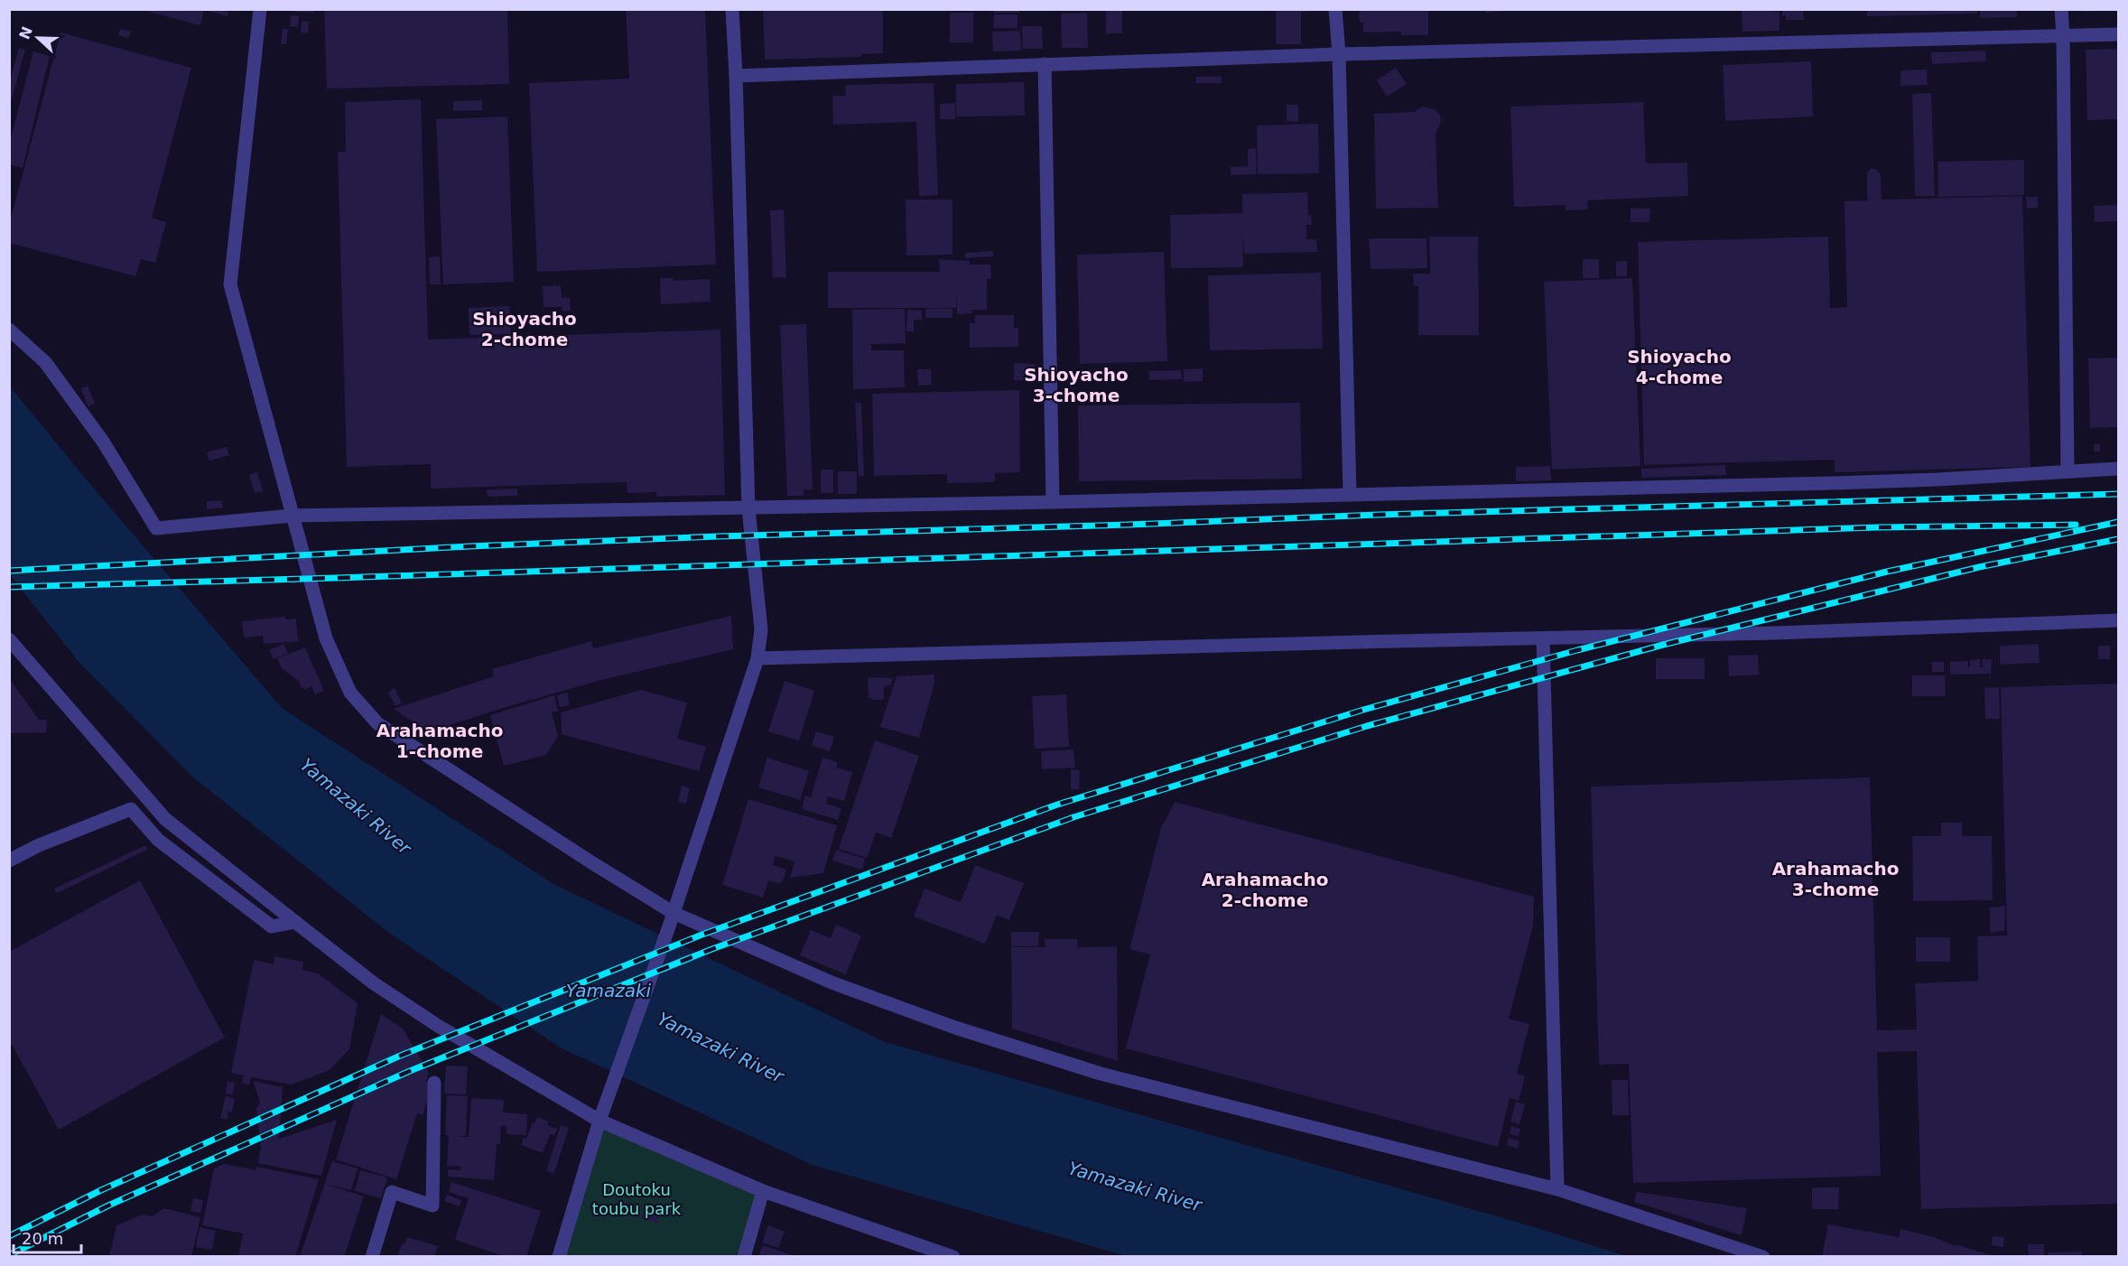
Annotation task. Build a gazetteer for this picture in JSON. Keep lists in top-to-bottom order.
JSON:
{
  "districts": [
    "Shioyacho 2-chome",
    "Shioyacho 4-chome",
    "Shioyacho 3-chome",
    "Arahamacho 1-chome",
    "Arahamacho 3-chome",
    "Arahamacho 2-chome"
  ],
  "water": ["Yamazaki River", "Yamazaki"],
  "parks": ["Doutoku toubu park"],
  "scale_bar": "20 m",
  "north": "left"
}
